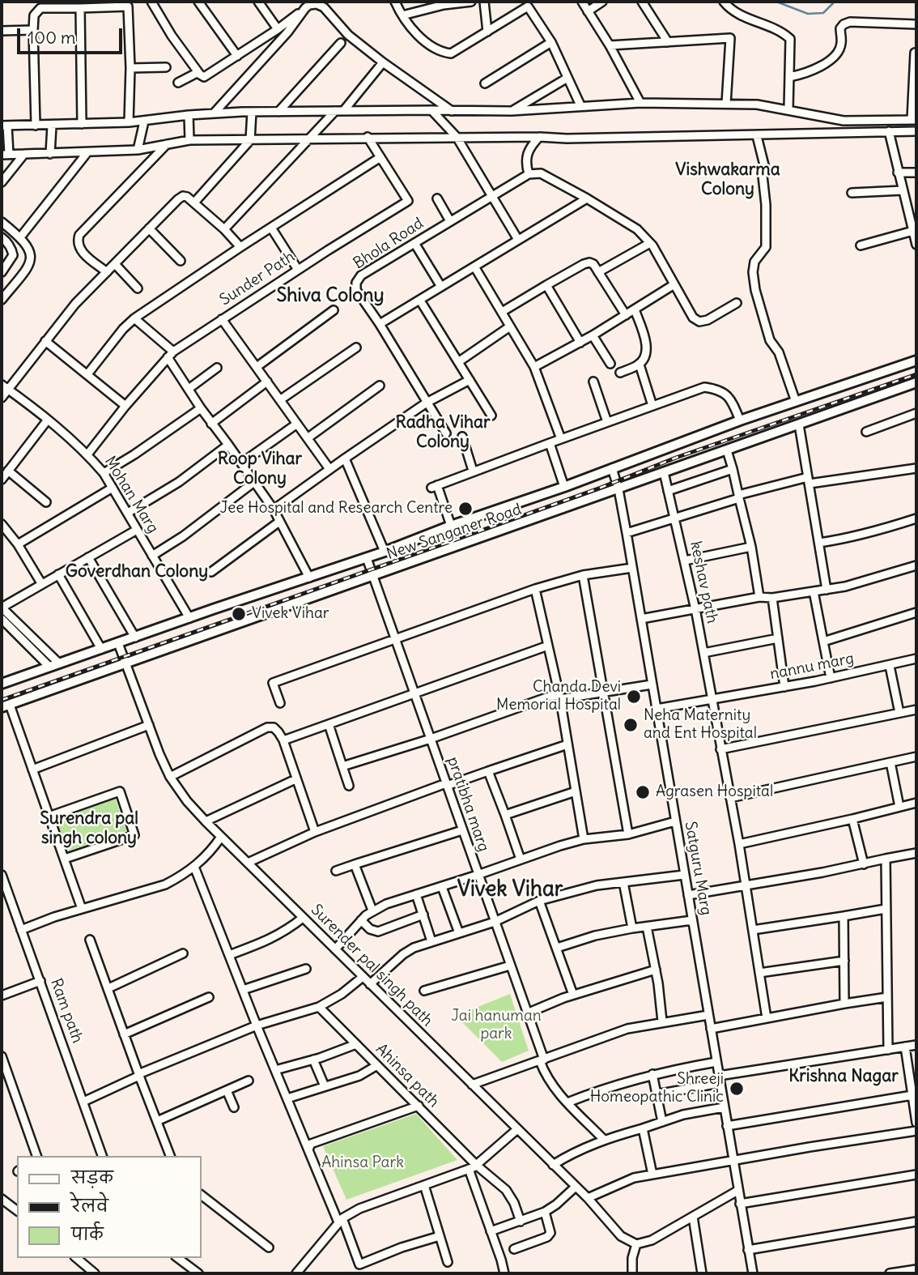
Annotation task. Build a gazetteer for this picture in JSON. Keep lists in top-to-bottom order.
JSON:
{
  "streets": {
    "main road": ["New Sanganer Road"],
    "street": [
      "Bhola Road",
      "Sunder Path",
      "Mohan Marg",
      "keshav path",
      "nannu marg",
      "pratibha marg",
      "Satguru Marg",
      "Surender pal singh path",
      "Ram path",
      "Ahinsa path"
    ]
  },
  "crossings": [
    ["Sunder Path", "Mohan Marg"],
    ["Mohan Marg", "New Sanganer Road"],
    ["New Sanganer Road", "keshav path"],
    ["New Sanganer Road", "pratibha marg"],
    ["New Sanganer Road", "Satguru Marg"],
    ["New Sanganer Road", "Surender pal singh path"],
    ["keshav path", "nannu marg"],
    ["nannu marg", "Satguru Marg"]
  ],
  "districts": [
    "Vishwakarma Colony",
    "Shiva Colony",
    "Radha Vihar Colony",
    "Roop Vihar Colony",
    "Goverdhan Colony",
    "Surendra pal singh colony",
    "Vivek Vihar",
    "Krishna Nagar"
  ],
  "parks": ["Jai hanuman park", "Ahinsa Park"],
  "places": [
    "Jee Hospital and Research Centre",
    "Vivek Vihar",
    "Chanda Devi Memorial Hospital",
    "Neha Maternity and Ent Hospital",
    "Agrasen Hospital",
    "Shreeji Homeopathic Clinic"
  ],
  "legend": ["सड़क", "रेलवे", "पार्क"],
  "scale_bar": "100 m"
}
